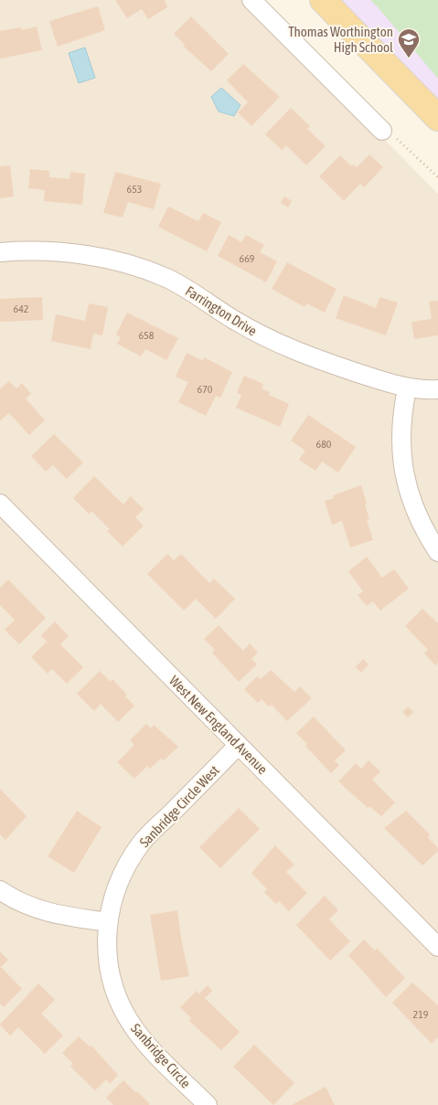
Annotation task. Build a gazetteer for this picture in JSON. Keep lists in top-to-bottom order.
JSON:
{
  "streets": {
    "street": [
      "Farrington Drive",
      "West New England Avenue",
      "Sanbridge Circle West",
      "Sanbridge Circle"
    ]
  },
  "crossings": [
    ["West New England Avenue", "Sanbridge Circle West"],
    ["Sanbridge Circle West", "Sanbridge Circle"]
  ],
  "places": {
    "school or university": ["Thomas Worthington High School"]
  },
  "house_numbers": [
    "653",
    "669",
    "642",
    "658",
    "670",
    "680",
    "219"
  ]
}
